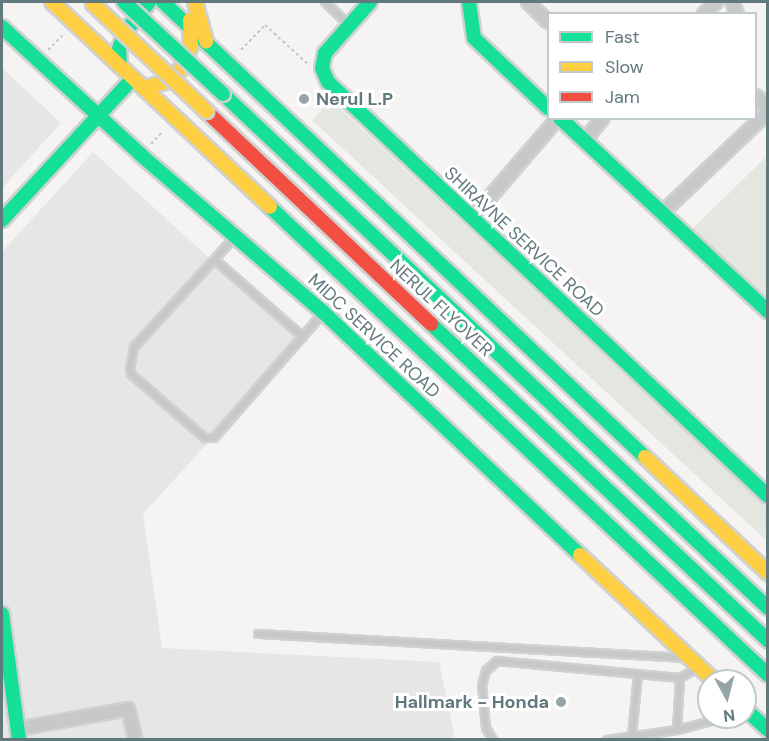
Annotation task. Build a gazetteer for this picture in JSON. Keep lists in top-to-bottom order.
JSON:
{
  "streets": {
    "main road": ["SHIRAVNE SERVICE ROAD", "NERUL FLYOVER", "MIDC SERVICE ROAD"]
  },
  "places": ["Nerul L.P", "Hallmark - Honda"],
  "legend": ["Fast", "Slow", "Jam"],
  "north": "bottom"
}
